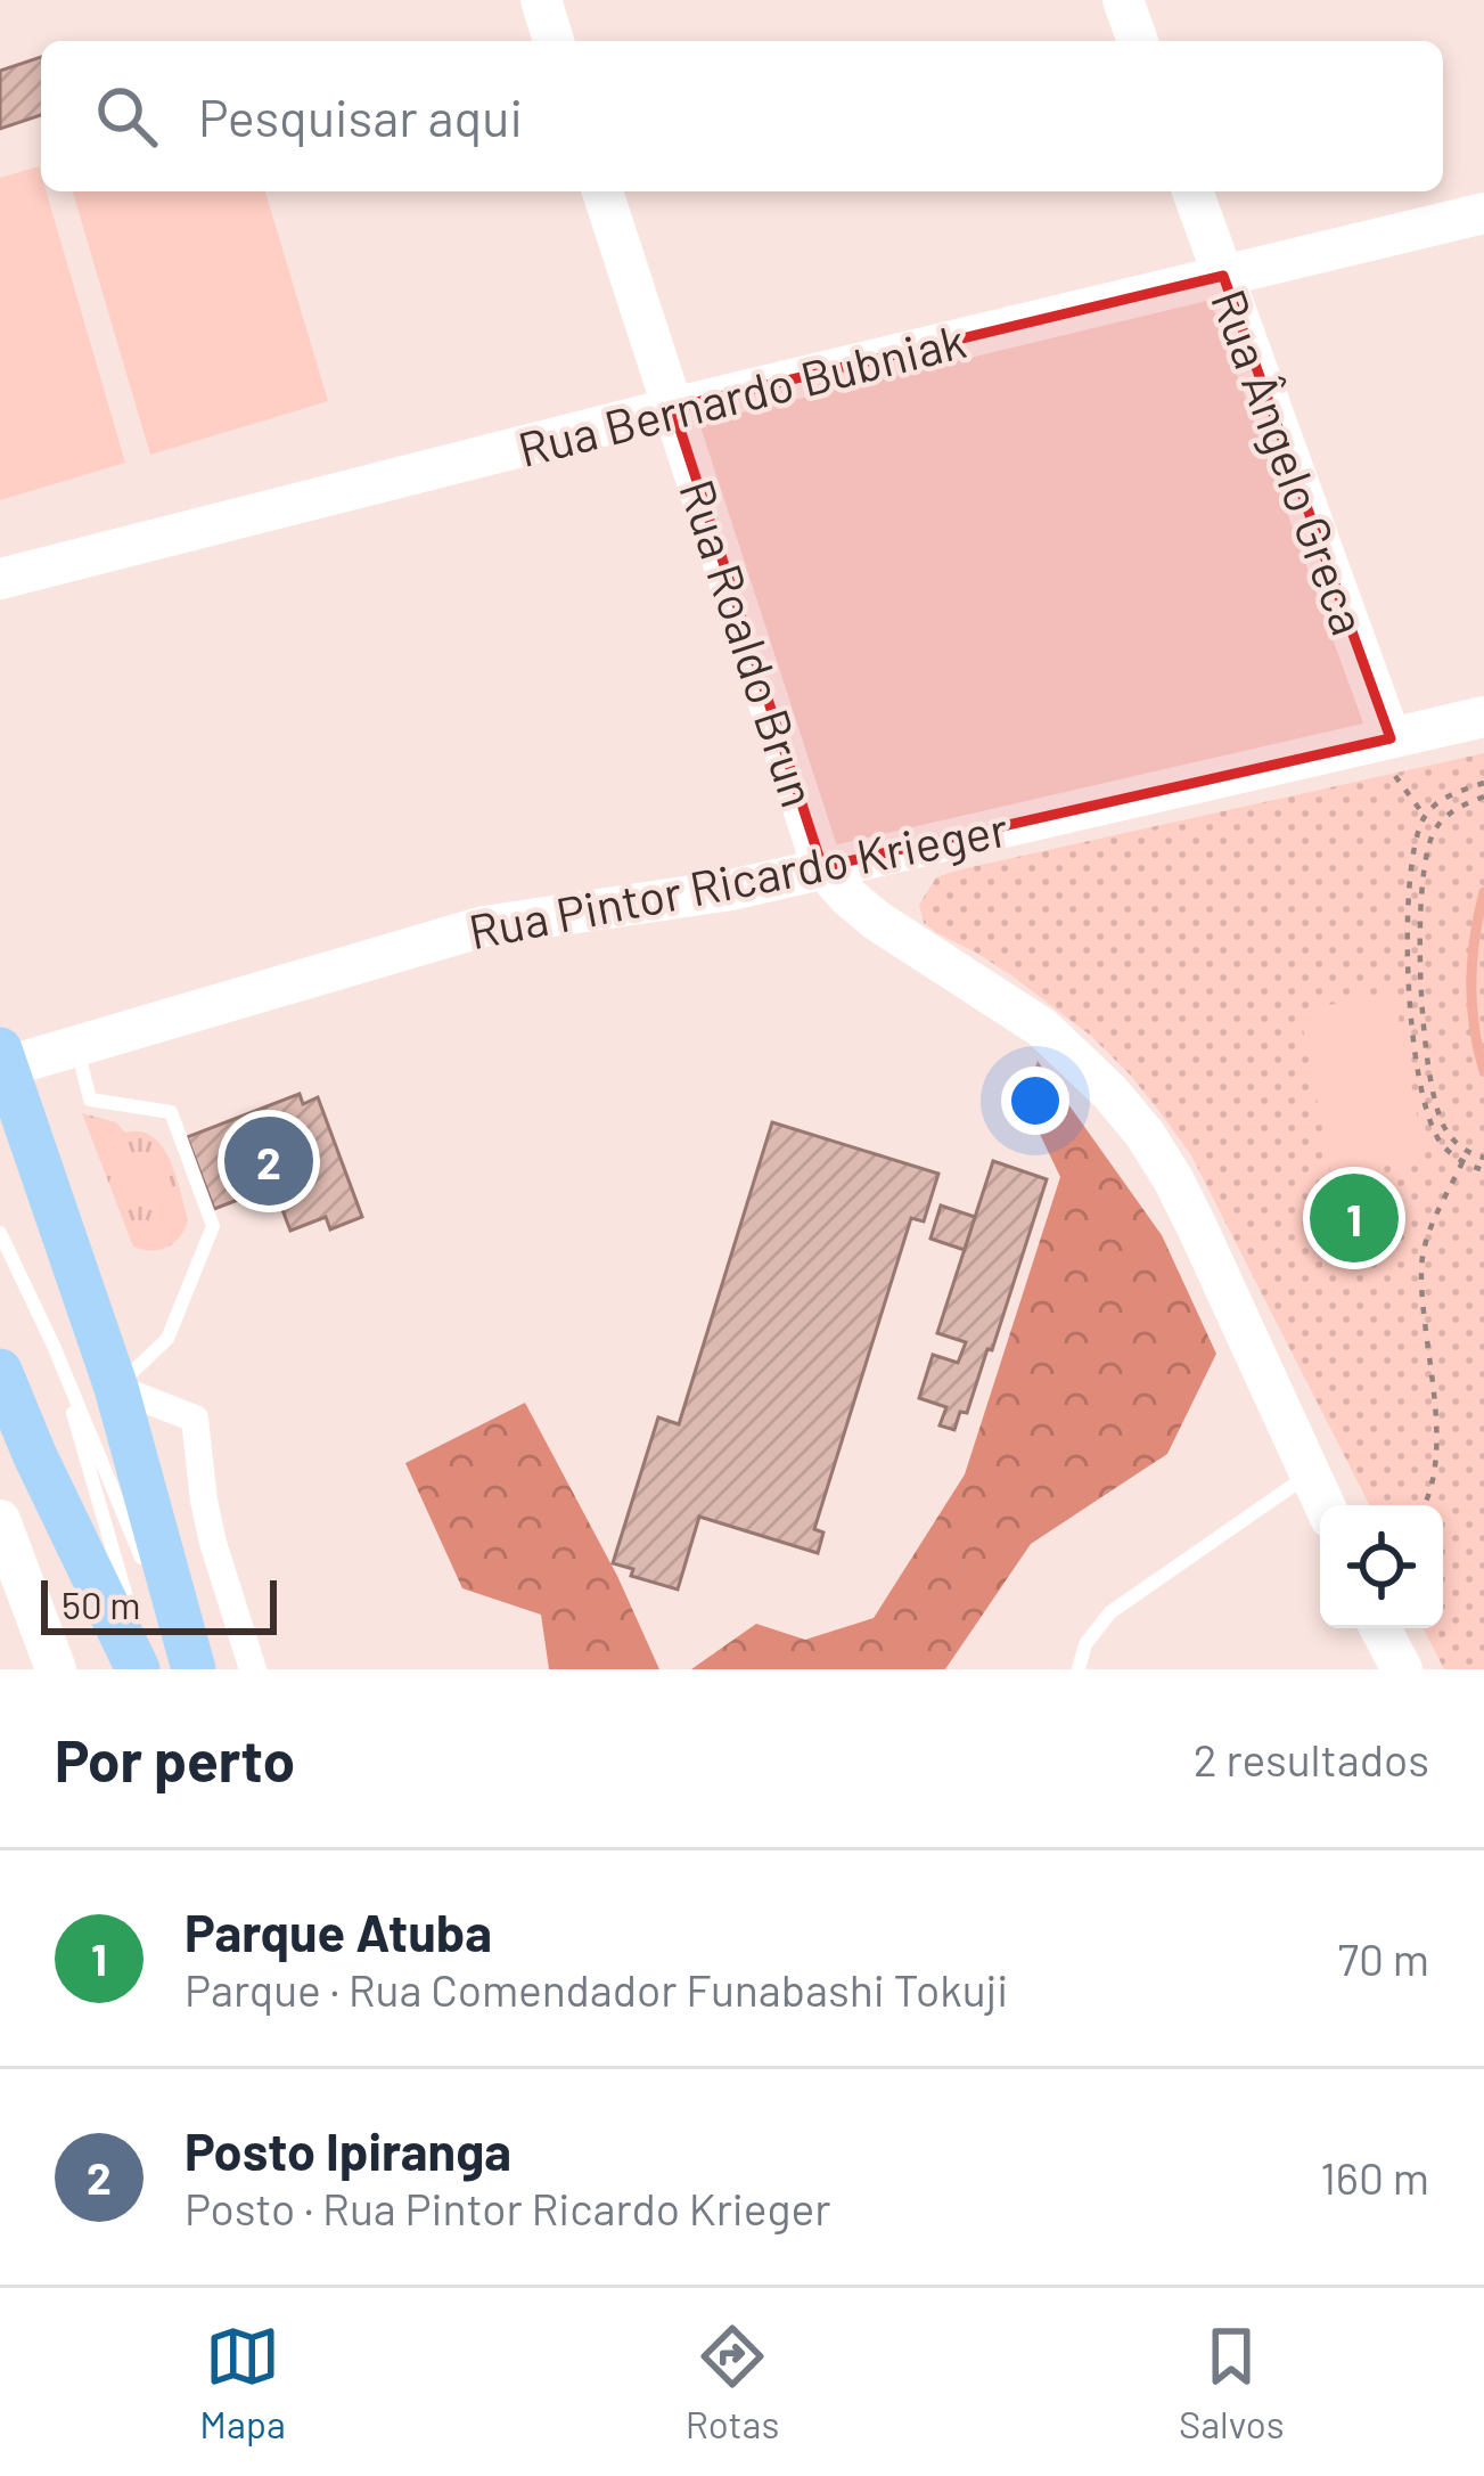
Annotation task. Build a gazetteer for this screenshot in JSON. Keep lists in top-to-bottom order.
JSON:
{
  "streets": {
    "main road": [
      "Rua Bernardo Bubniak",
      "Rua Ângelo Greca",
      "Rua Roaldo Brun",
      "Rua Pintor Ricardo Krieger"
    ]
  },
  "crossings": [
    ["Rua Bernardo Bubniak", "Rua Ângelo Greca"],
    ["Rua Bernardo Bubniak", "Rua Roaldo Brun"],
    ["Rua Ângelo Greca", "Rua Pintor Ricardo Krieger"],
    ["Rua Roaldo Brun", "Rua Pintor Ricardo Krieger"]
  ],
  "scale_bar": "50 m",
  "page": {
    "search": "Pesquisar aqui",
    "pins": ["2", "1"],
    "scale": "50 m",
    "heading": ["Por perto", "2 resultados"],
    "list": [
      {
        "mark": "1",
        "name": "Parque Atuba",
        "note": "Parque · Rua Comendador Funabashi Tokuji",
        "value": "70 m"
      },
      {
        "mark": "2",
        "name": "Posto Ipiranga",
        "note": "Posto · Rua Pintor Ricardo Krieger",
        "value": "160 m"
      }
    ],
    "nav": ["Mapa", "Rotas", "Salvos"]
  }
}
